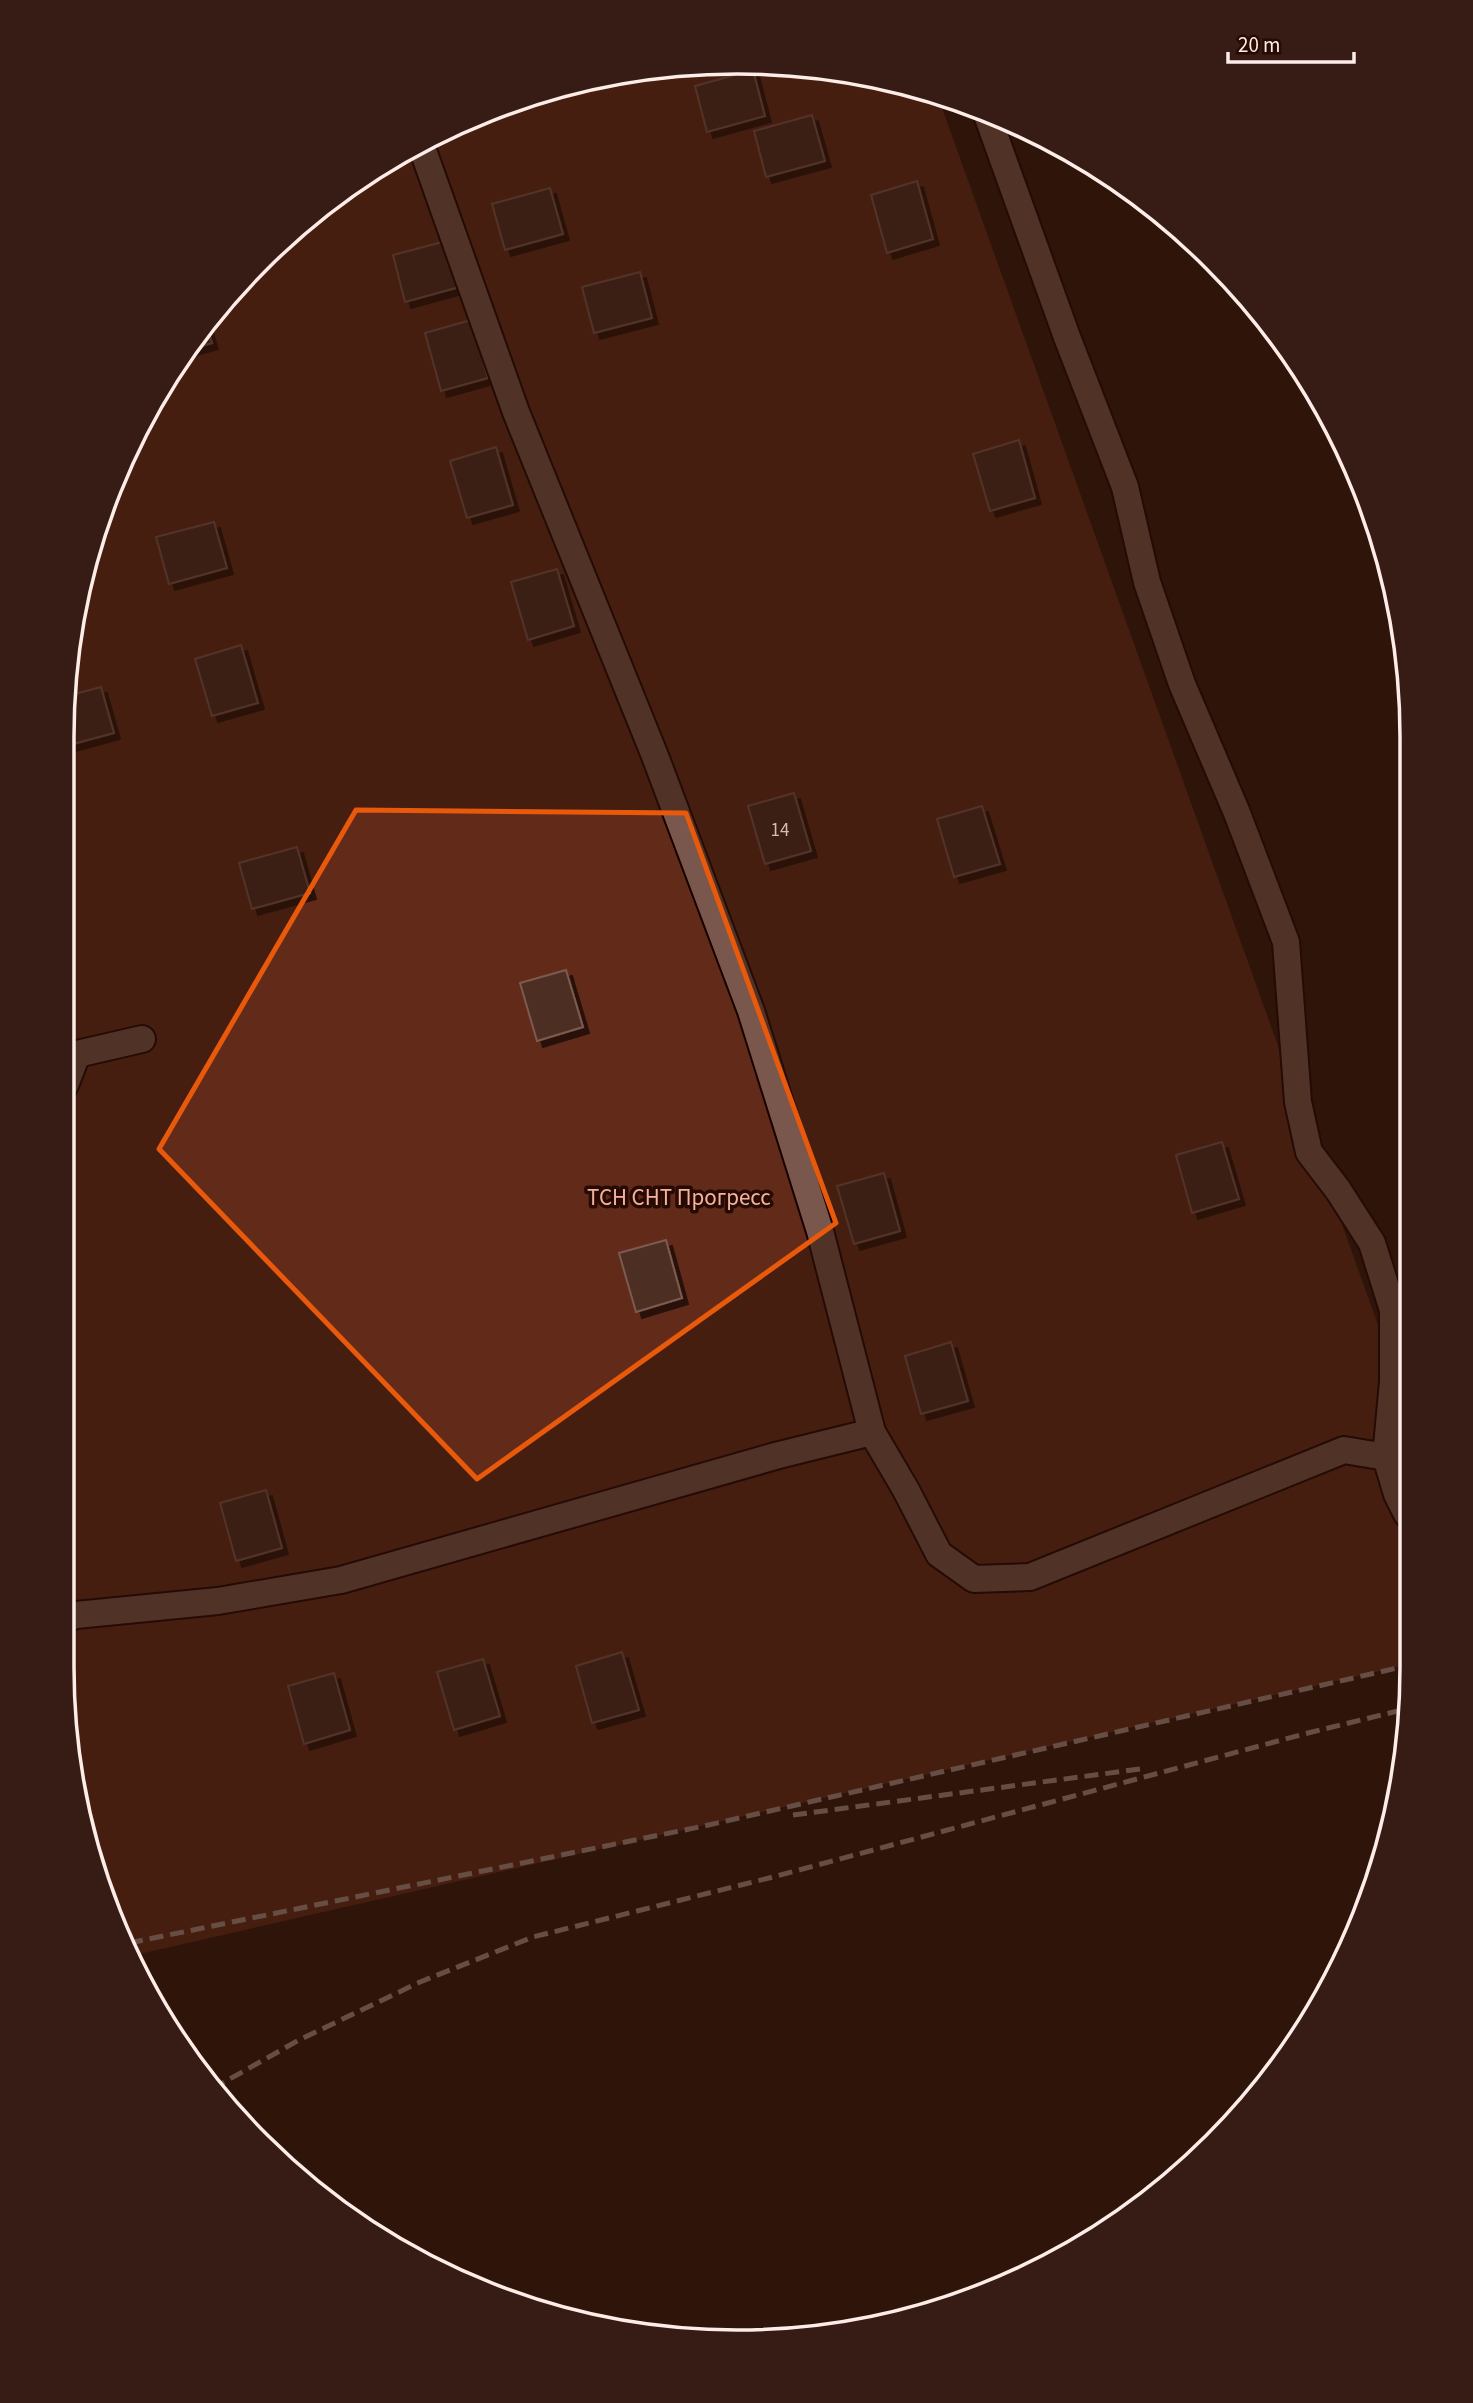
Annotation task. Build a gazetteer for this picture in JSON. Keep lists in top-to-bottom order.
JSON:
{
  "parks": ["ТСН СНТ Прогресс"],
  "house_numbers": ["14"],
  "scale_bar": "20 m"
}
